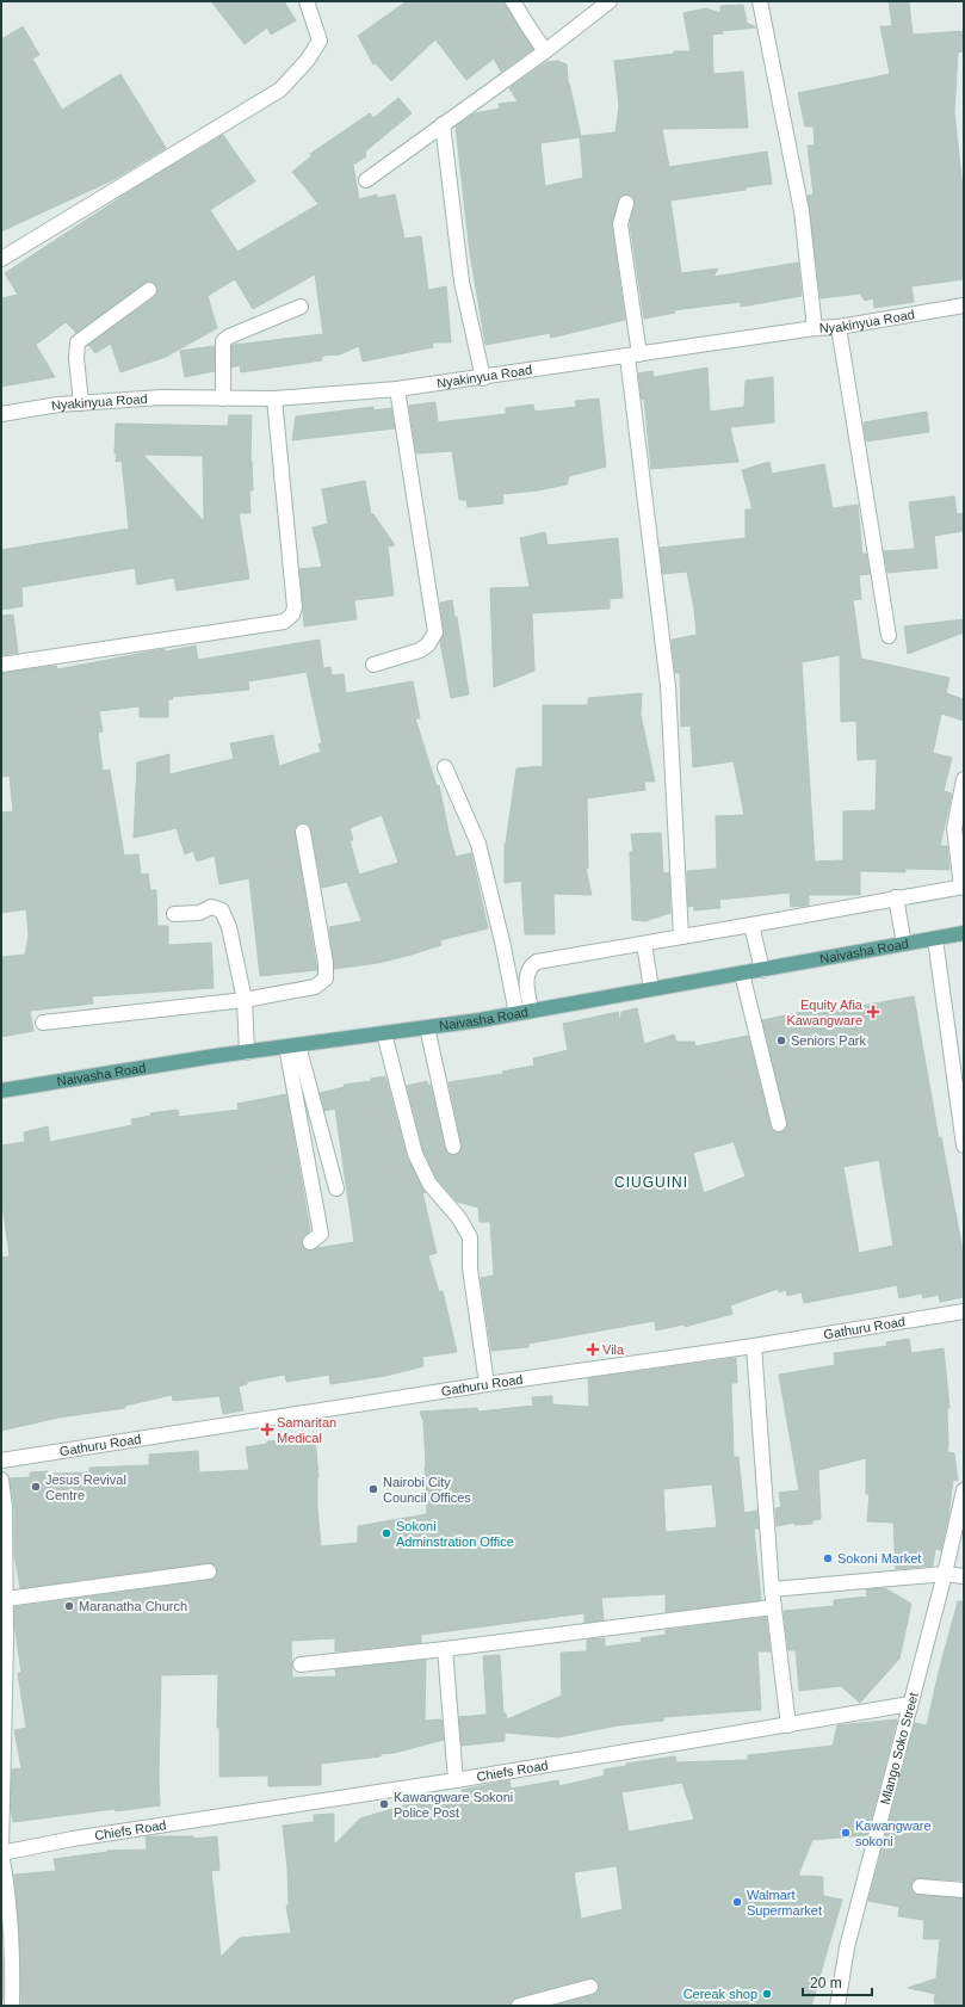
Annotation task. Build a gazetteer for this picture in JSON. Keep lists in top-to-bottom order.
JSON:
{
  "streets": {
    "main road": ["Naivasha Road"],
    "street": [
      "Nyakinyua Road",
      "Gathuru Road",
      "Mlango Soko Street",
      "Chiefs Road"
    ]
  },
  "crossings": [
    ["Mlango Soko Street", "Chiefs Road"]
  ],
  "districts": ["CIUGUINI"],
  "places": {
    "health": ["Equity Afia Kawangware", "Vila", "Samaritan Medical"],
    "other": [
      "Seniors Park",
      "Jesus Revival Centre",
      "Nairobi City Council Offices",
      "Sokoni Adminstration Office",
      "Sokoni Market",
      "Maranatha Church",
      "Kawangware Sokoni Police Post",
      "Kawangware sokoni",
      "Walmart Supermarket",
      "Cereak shop"
    ]
  },
  "scale_bar": "20 m"
}
